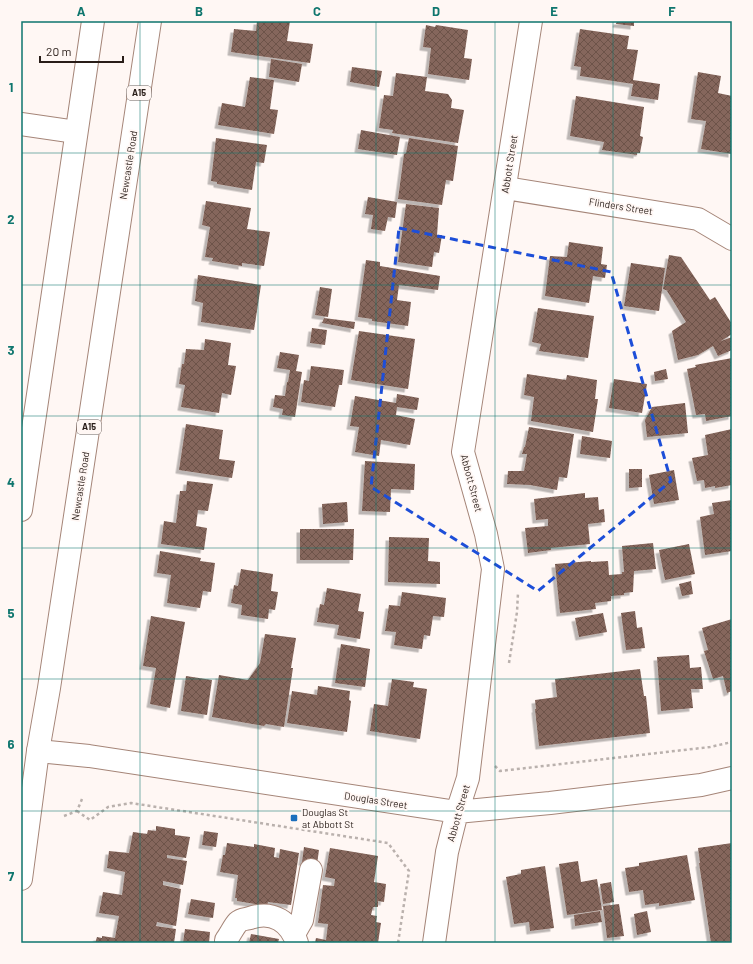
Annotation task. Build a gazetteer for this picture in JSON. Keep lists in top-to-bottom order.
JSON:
{
  "streets": {
    "main road": [
      "A15",
      "Abbott Street",
      "Newcastle Road",
      "Flinders Street",
      "Douglas Street"
    ]
  },
  "crossings": [
    ["Abbott Street", "Flinders Street"],
    ["Abbott Street", "Douglas Street"],
    ["Newcastle Road", "Douglas Street"]
  ],
  "places": {
    "transit": ["Douglas St at Abbott St"]
  },
  "scale_bar": "20 m",
  "grid": {
    "columns": [
      "A",
      "B",
      "C",
      "D",
      "E",
      "F"
    ],
    "rows": [
      "1",
      "2",
      "3",
      "4",
      "5",
      "6",
      "7"
    ]
  }
}
